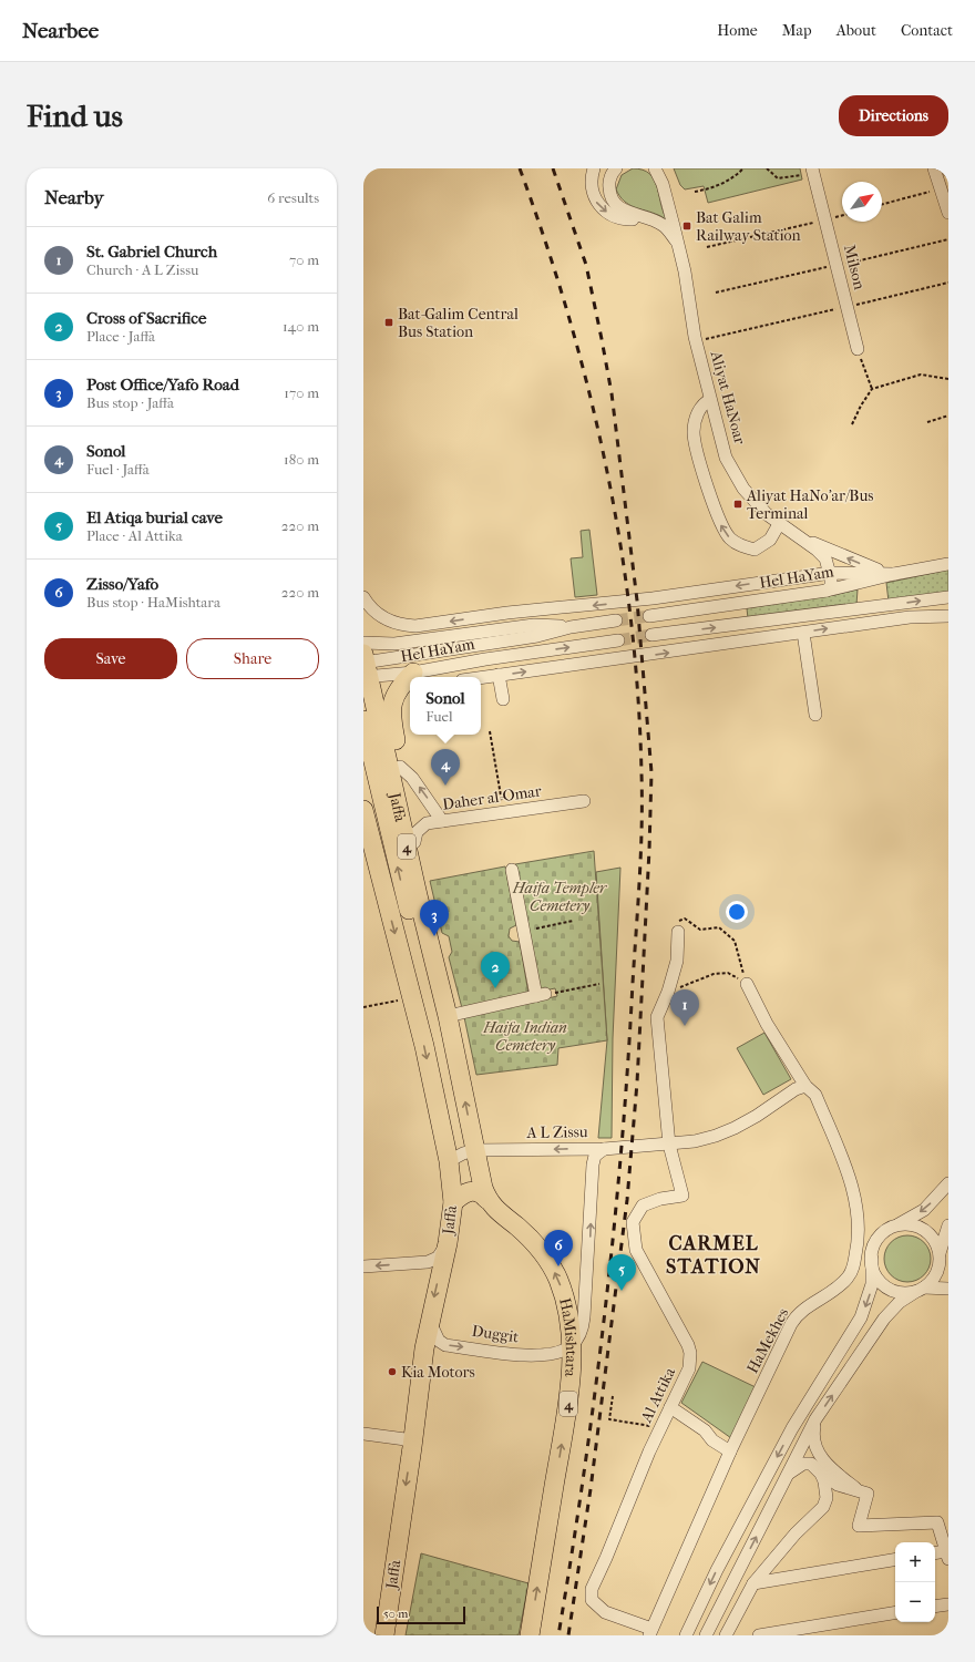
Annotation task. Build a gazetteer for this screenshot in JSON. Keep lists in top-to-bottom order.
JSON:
{
  "streets": {
    "highway": ["Jaffa", "4", "HaMishtara"],
    "street": [
      "Milson",
      "Aliyat HaNoar",
      "Hel HaYam",
      "Daher al-Omar",
      "A L Zissu",
      "Duggit",
      "HaMekhes",
      "Al Attika"
    ]
  },
  "crossings": [
    ["Aliyat HaNoar", "Hel HaYam"],
    ["Hel HaYam", "Jaffa"],
    ["Jaffa", "A L Zissu"],
    ["Jaffa", "Duggit"],
    ["Jaffa", "HaMishtara"],
    ["A L Zissu", "HaMekhes"],
    ["A L Zissu", "Al Attika"],
    ["Duggit", "HaMishtara"],
    ["HaMekhes", "Al Attika"]
  ],
  "one_way": ["Duggit", "HaMishtara"],
  "districts": ["CARMEL STATION"],
  "parks": ["Haifa Templer Cemetery", "Haifa Indian Cemetery"],
  "places": {
    "transit": ["Bat Galim Railway Station", "Bat-Galim Central Bus Station", "Aliyat HaNo'ar/Bus Terminal"],
    "other": ["Kia Motors"]
  },
  "scale_bar": "50 m",
  "north": "top right",
  "page": {
    "header": "Nearbee",
    "nav": [
      "Home",
      "Map",
      "About",
      "Contact"
    ],
    "buttons": [
      "Directions",
      ["Save", "Share"]
    ],
    "title": "Find us",
    "heading": ["Nearby", "6 results"],
    "list": [
      {
        "mark": "1",
        "name": "St. Gabriel Church",
        "note": "Church · A L Zissu",
        "value": "70 m"
      },
      {
        "mark": "2",
        "name": "Cross of Sacrifice",
        "note": "Place · Jaffa",
        "value": "140 m"
      },
      {
        "mark": "3",
        "name": "Post Office/Yafo Road",
        "note": "Bus stop · Jaffa",
        "value": "170 m"
      },
      {
        "mark": "4",
        "name": "Sonol",
        "note": "Fuel · Jaffa",
        "value": "180 m"
      },
      {
        "mark": "5",
        "name": "El Atiqa burial cave",
        "note": "Place · Al Attika",
        "value": "220 m"
      },
      {
        "mark": "6",
        "name": "Zisso/Yafo",
        "note": "Bus stop · HaMishtara",
        "value": "220 m"
      }
    ],
    "popup": ["Sonol", "Fuel"],
    "pins": [
      "4",
      "3",
      "2",
      "1",
      "6",
      "5"
    ],
    "map_buttons": ["+", "−"],
    "scale": "50 m"
  }
}
